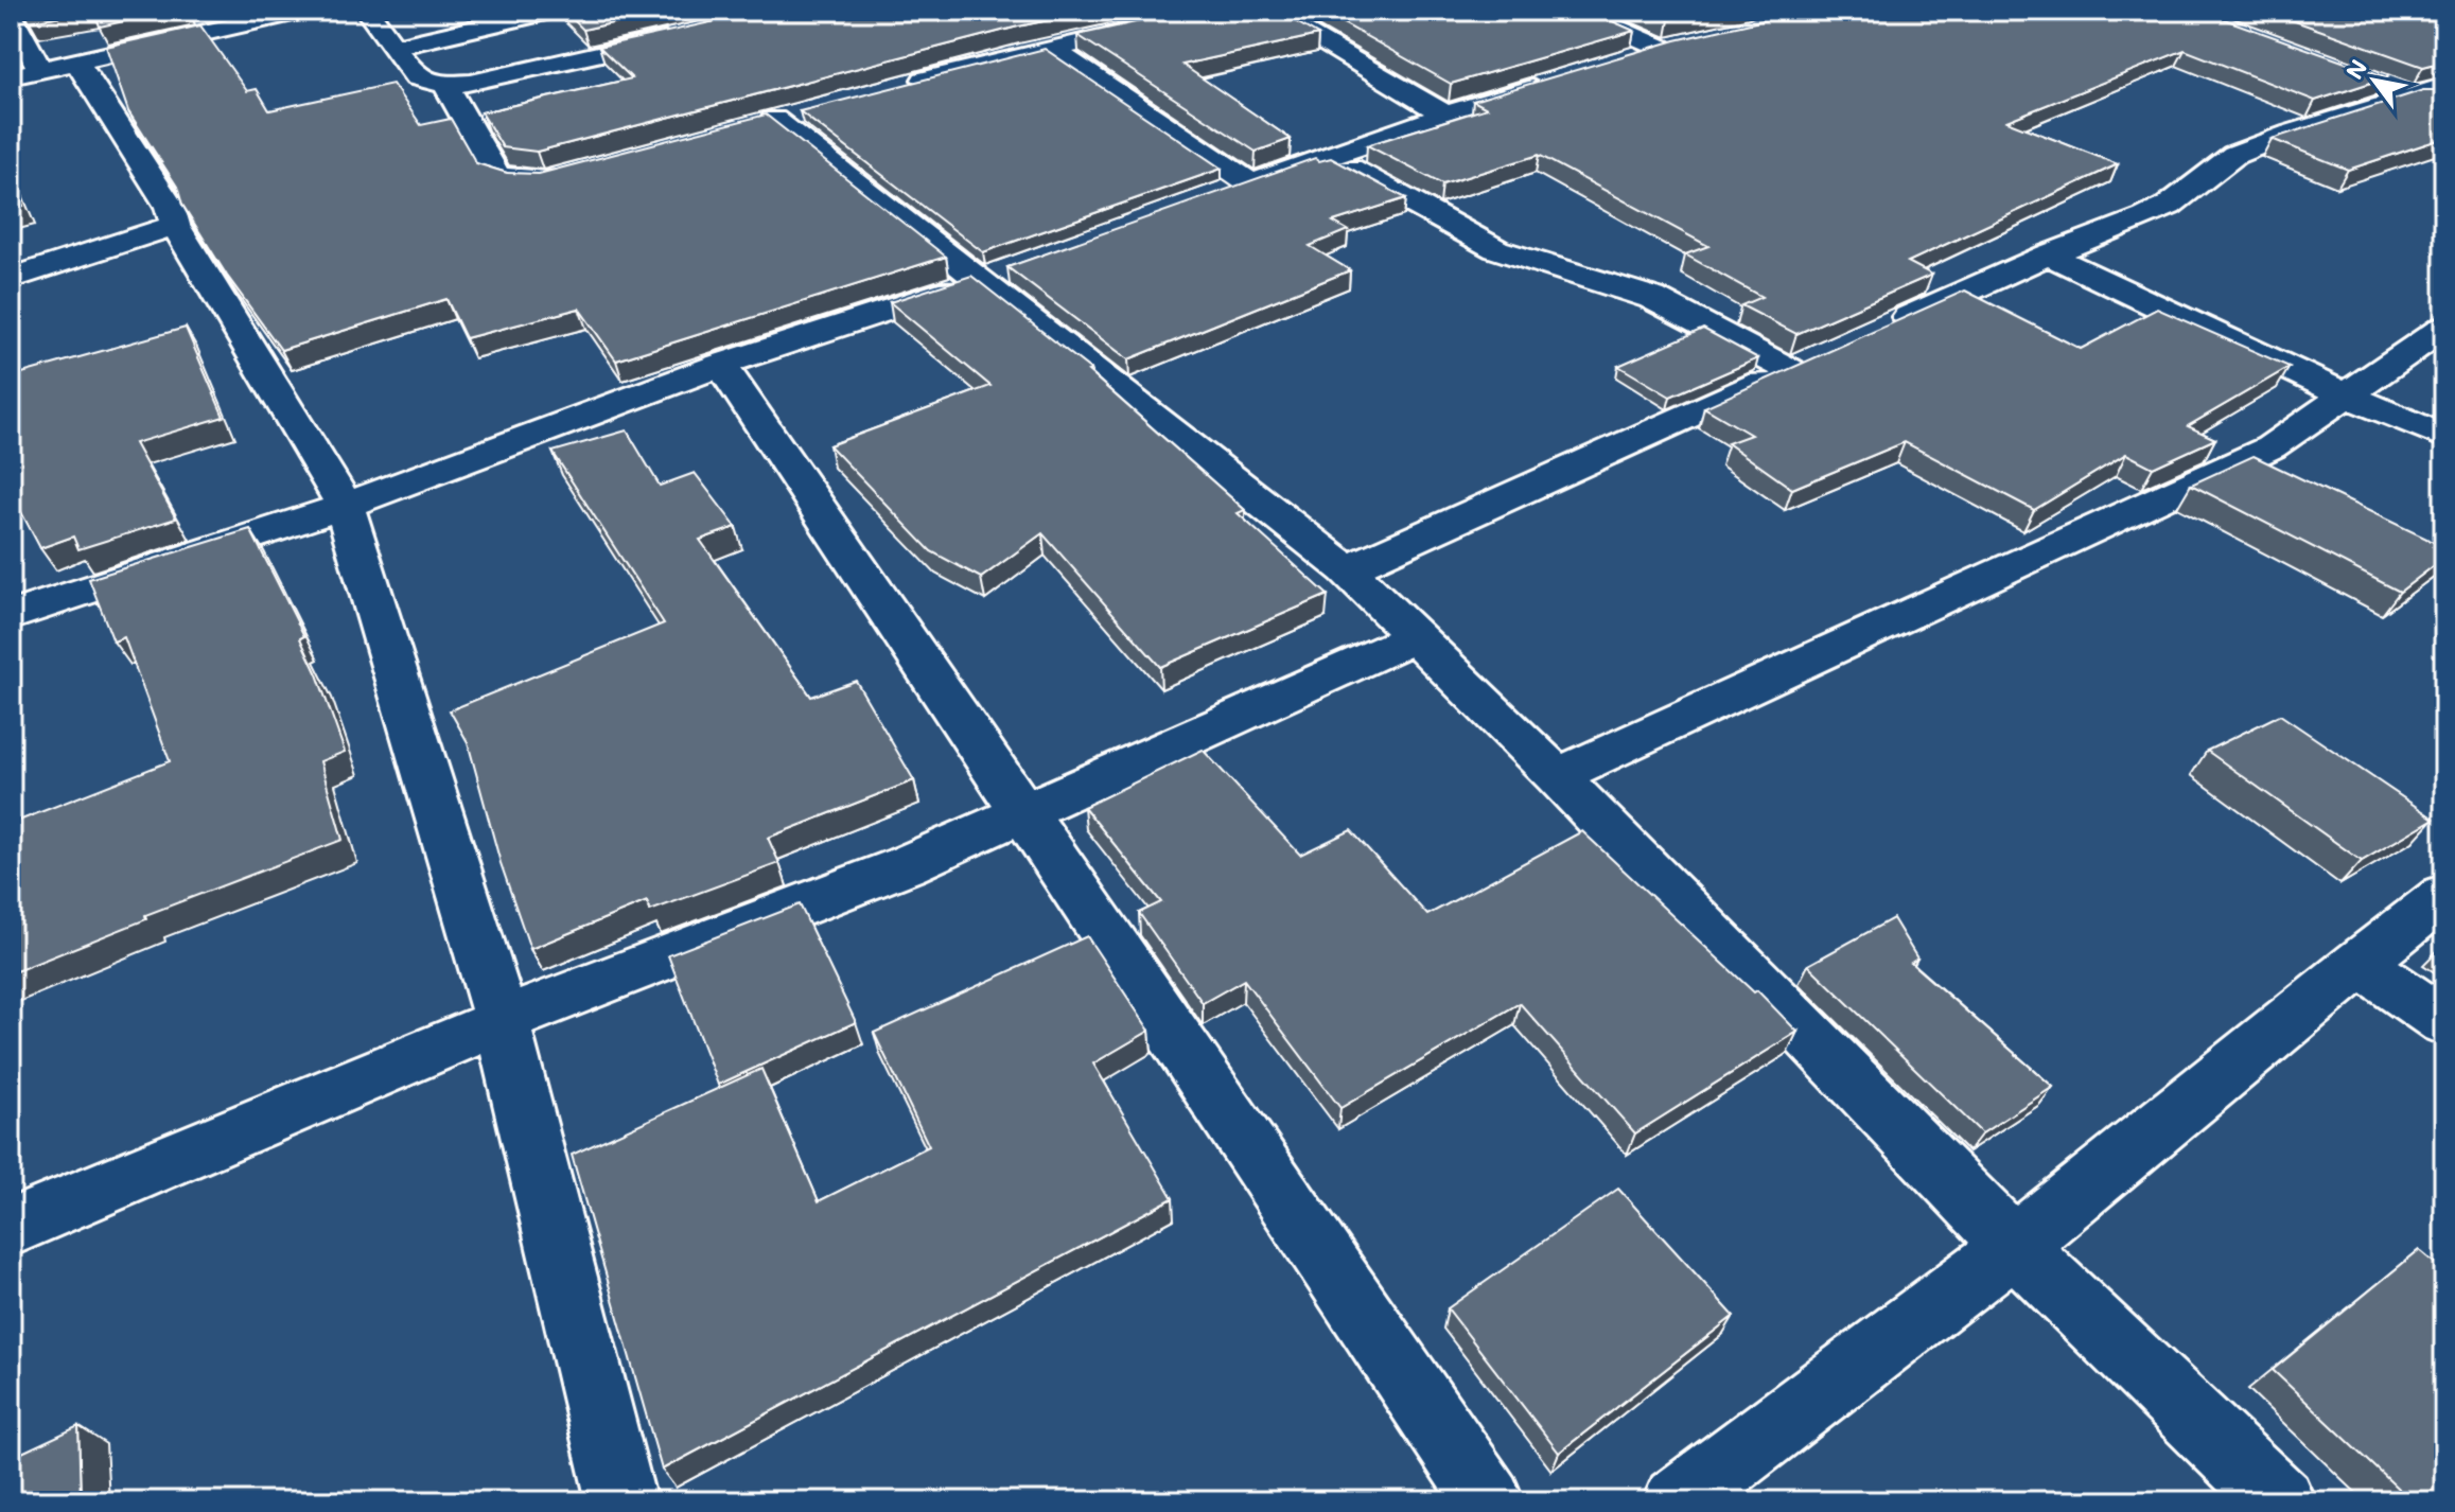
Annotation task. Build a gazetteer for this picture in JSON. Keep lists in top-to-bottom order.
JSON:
{
  "north": "top left"
}
